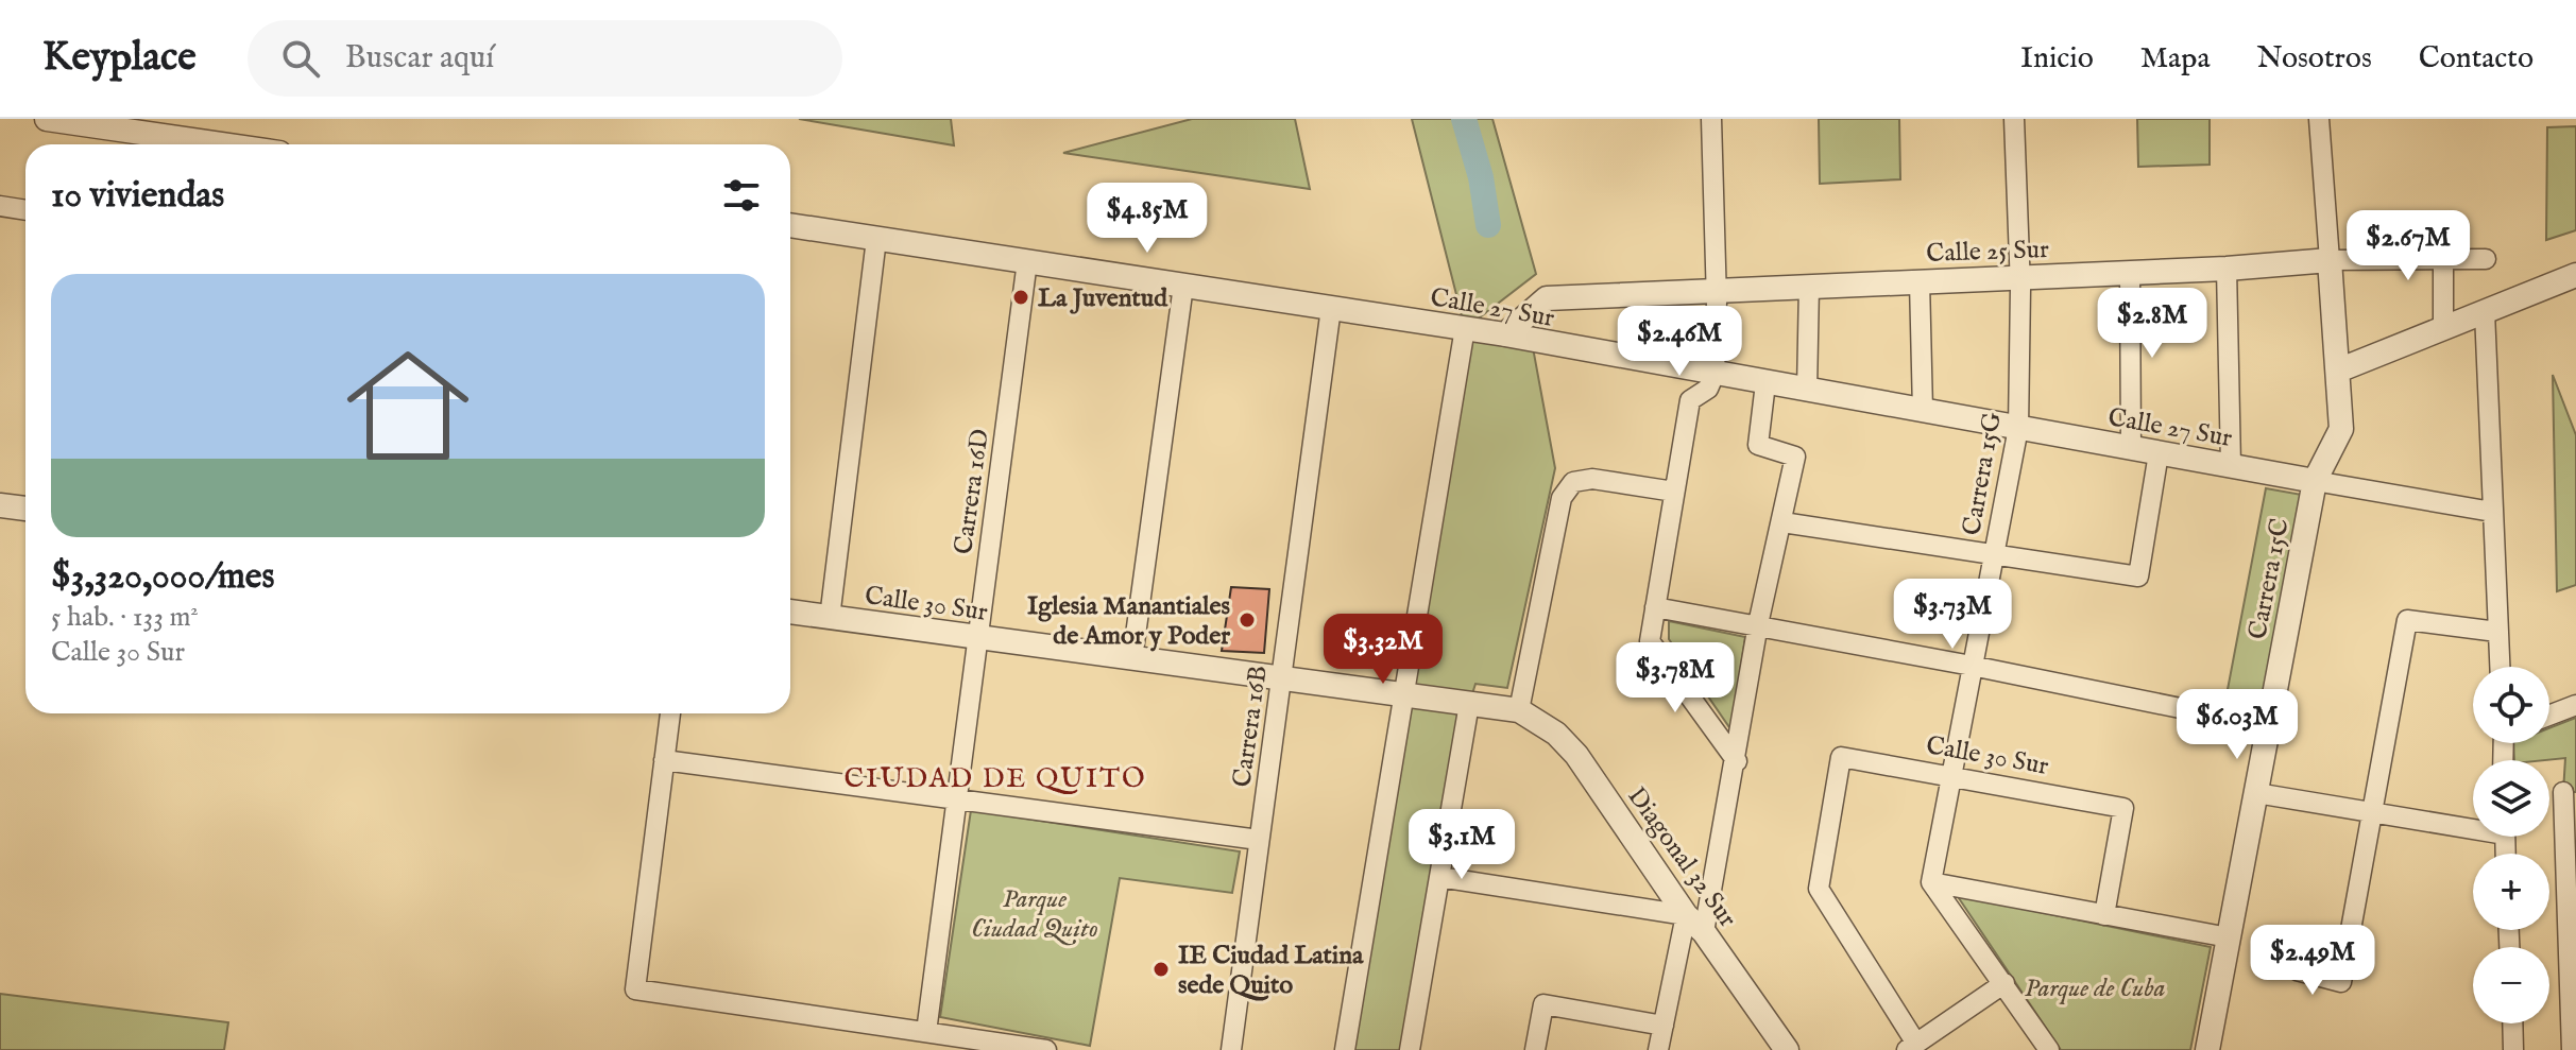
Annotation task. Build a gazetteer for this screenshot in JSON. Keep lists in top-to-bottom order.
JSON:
{
  "streets": {
    "street": [
      "Calle 25 Sur",
      "Calle 27 Sur",
      "Carrera 15G",
      "Carrera 16D",
      "Carrera 15C",
      "Calle 30 Sur",
      "Carrera 16B",
      "Diagonal 32 Sur"
    ]
  },
  "crossings": [
    ["Calle 25 Sur", "Calle 27 Sur"],
    ["Calle 25 Sur", "Carrera 15G"],
    ["Calle 25 Sur", "Carrera 15C"],
    ["Calle 27 Sur", "Carrera 15G"],
    ["Calle 27 Sur", "Carrera 16D"],
    ["Calle 27 Sur", "Carrera 15C"],
    ["Calle 27 Sur", "Carrera 16B"],
    ["Carrera 15G", "Calle 30 Sur"],
    ["Carrera 16D", "Calle 30 Sur"],
    ["Calle 30 Sur", "Carrera 16B"],
    ["Calle 30 Sur", "Diagonal 32 Sur"]
  ],
  "districts": ["CIUDAD DE QUITO"],
  "parks": ["Parque Ciudad Quito", "Parque de Cuba"],
  "places": ["La Juventud", "Iglesia Manantiales de Amor y Poder", "IE Ciudad Latina sede Quito"],
  "page": {
    "header": "Keyplace",
    "search": "Buscar aquí",
    "nav": [
      "Inicio",
      "Mapa",
      "Nosotros",
      "Contacto"
    ],
    "heading": "10 viviendas",
    "price": [
      "$4.85M",
      "$2.67M",
      "$2.8M",
      "$2.46M",
      "$3.73M",
      "$3.32M",
      "$3.78M",
      "$6.03M",
      "$3.1M",
      "$2.49M"
    ],
    "list": [
      {
        "name": "$3,320,000/mes",
        "note": "5 hab. · 133 m² · Calle 30 Sur"
      }
    ],
    "map_buttons": ["+", "−"]
  }
}
